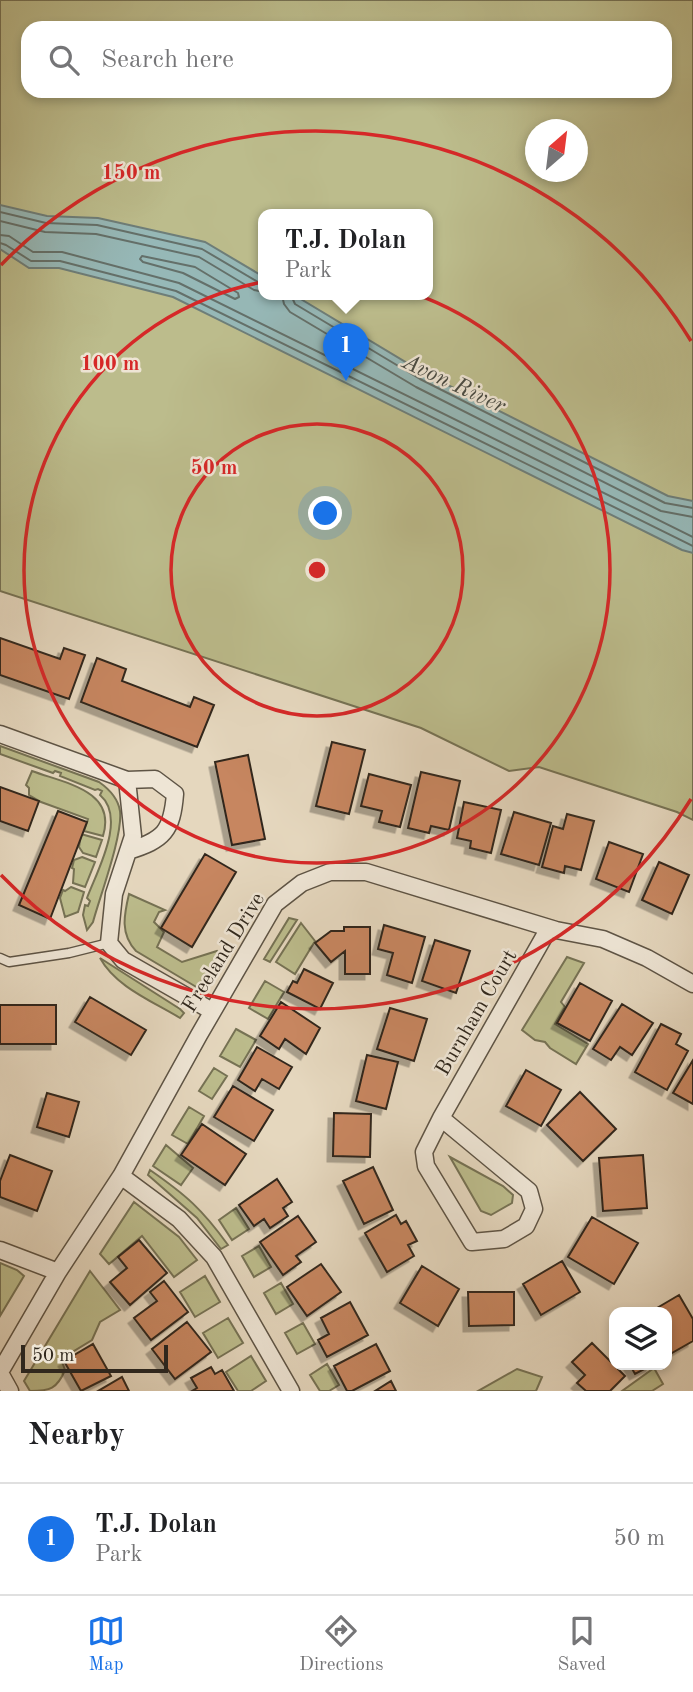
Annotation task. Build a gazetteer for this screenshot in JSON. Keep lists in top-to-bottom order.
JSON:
{
  "streets": {
    "street": ["Freeland Drive", "Burnham Court"]
  },
  "crossings": [
    ["Freeland Drive", "Burnham Court"]
  ],
  "water": ["Avon River"],
  "scale_bar": "50 m",
  "north": "top right",
  "page": {
    "search": "Search here",
    "popup": ["T.J. Dolan", "Park"],
    "pins": "1",
    "scale": "50 m",
    "heading": "Nearby",
    "list": [
      {
        "mark": "1",
        "name": "T.J. Dolan",
        "note": "Park",
        "value": "50 m"
      }
    ],
    "nav": ["Map", "Directions", "Saved"]
  },
  "rings": ["150 m", "100 m", "50 m"]
}
